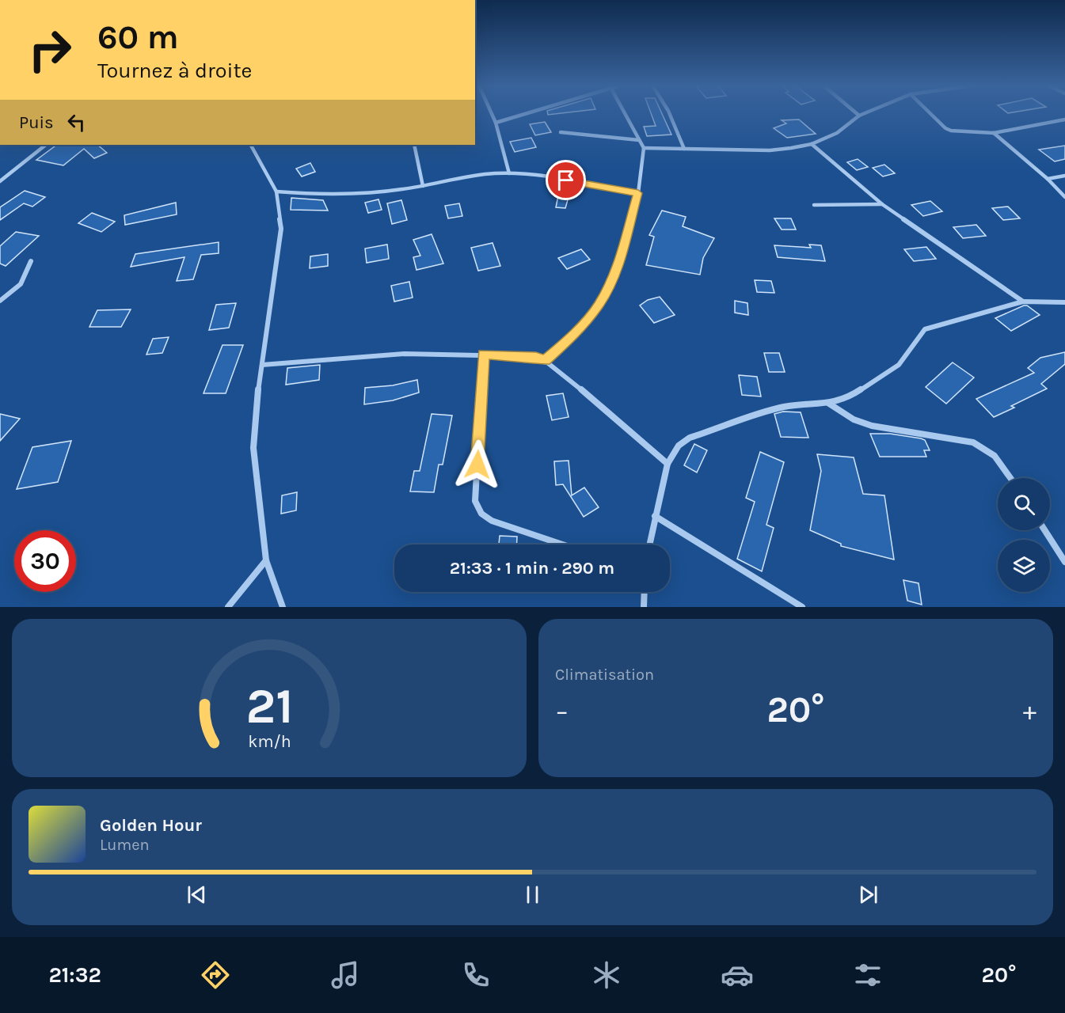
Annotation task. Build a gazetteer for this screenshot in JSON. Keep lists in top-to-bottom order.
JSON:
{
  "page": {
    "turn": ["60 m", "Tournez à droite"],
    "then": "Puis",
    "limit": "30",
    "trip": "21:33 · 1 min · 290 m",
    "tile": "Climatisation",
    "heat": ["−", "20°", "+"],
    "song": ["Golden Hour", "Lumen"],
    "tabs": ["21:32", "20°"],
    "gauge": ["21", "km/h"]
  }
}
